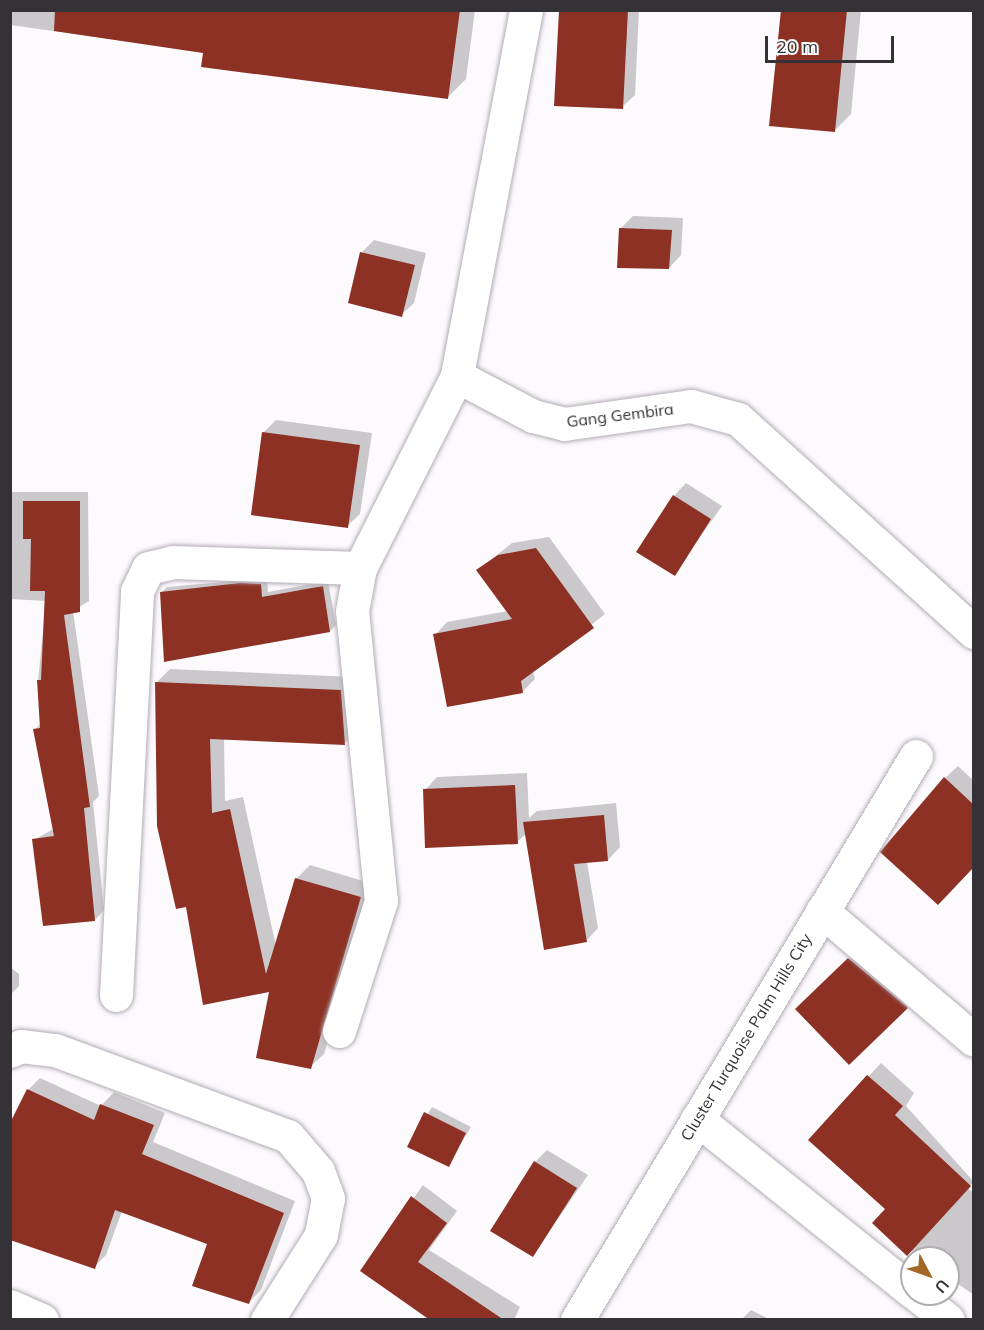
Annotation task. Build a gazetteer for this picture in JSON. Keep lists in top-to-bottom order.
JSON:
{
  "streets": {
    "street": ["Gang Gembira", "Cluster Turquoise Palm Hills City"]
  },
  "scale_bar": "20 m",
  "north": "bottom right"
}
